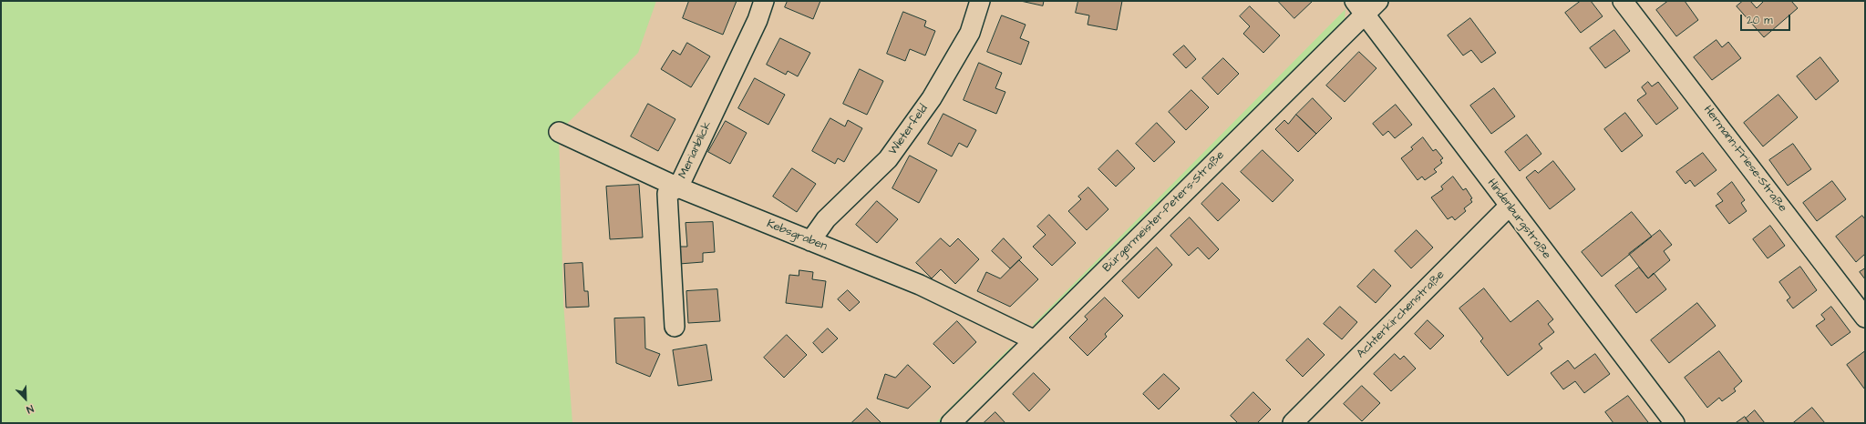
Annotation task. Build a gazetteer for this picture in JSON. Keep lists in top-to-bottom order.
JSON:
{
  "streets": {
    "street": [
      "Wieterfeld",
      "Merianblick",
      "Hermann-Friese-Straße",
      "Bürgermeister-Peters-Straße",
      "Hindenburgstraße",
      "Kebsgraben",
      "Achterkirchenstraße"
    ]
  },
  "crossings": [
    ["Wieterfeld", "Kebsgraben"],
    ["Merianblick", "Kebsgraben"],
    ["Bürgermeister-Peters-Straße", "Hindenburgstraße"],
    ["Bürgermeister-Peters-Straße", "Kebsgraben"],
    ["Hindenburgstraße", "Achterkirchenstraße"]
  ],
  "scale_bar": "20 m",
  "north": "bottom right"
}
